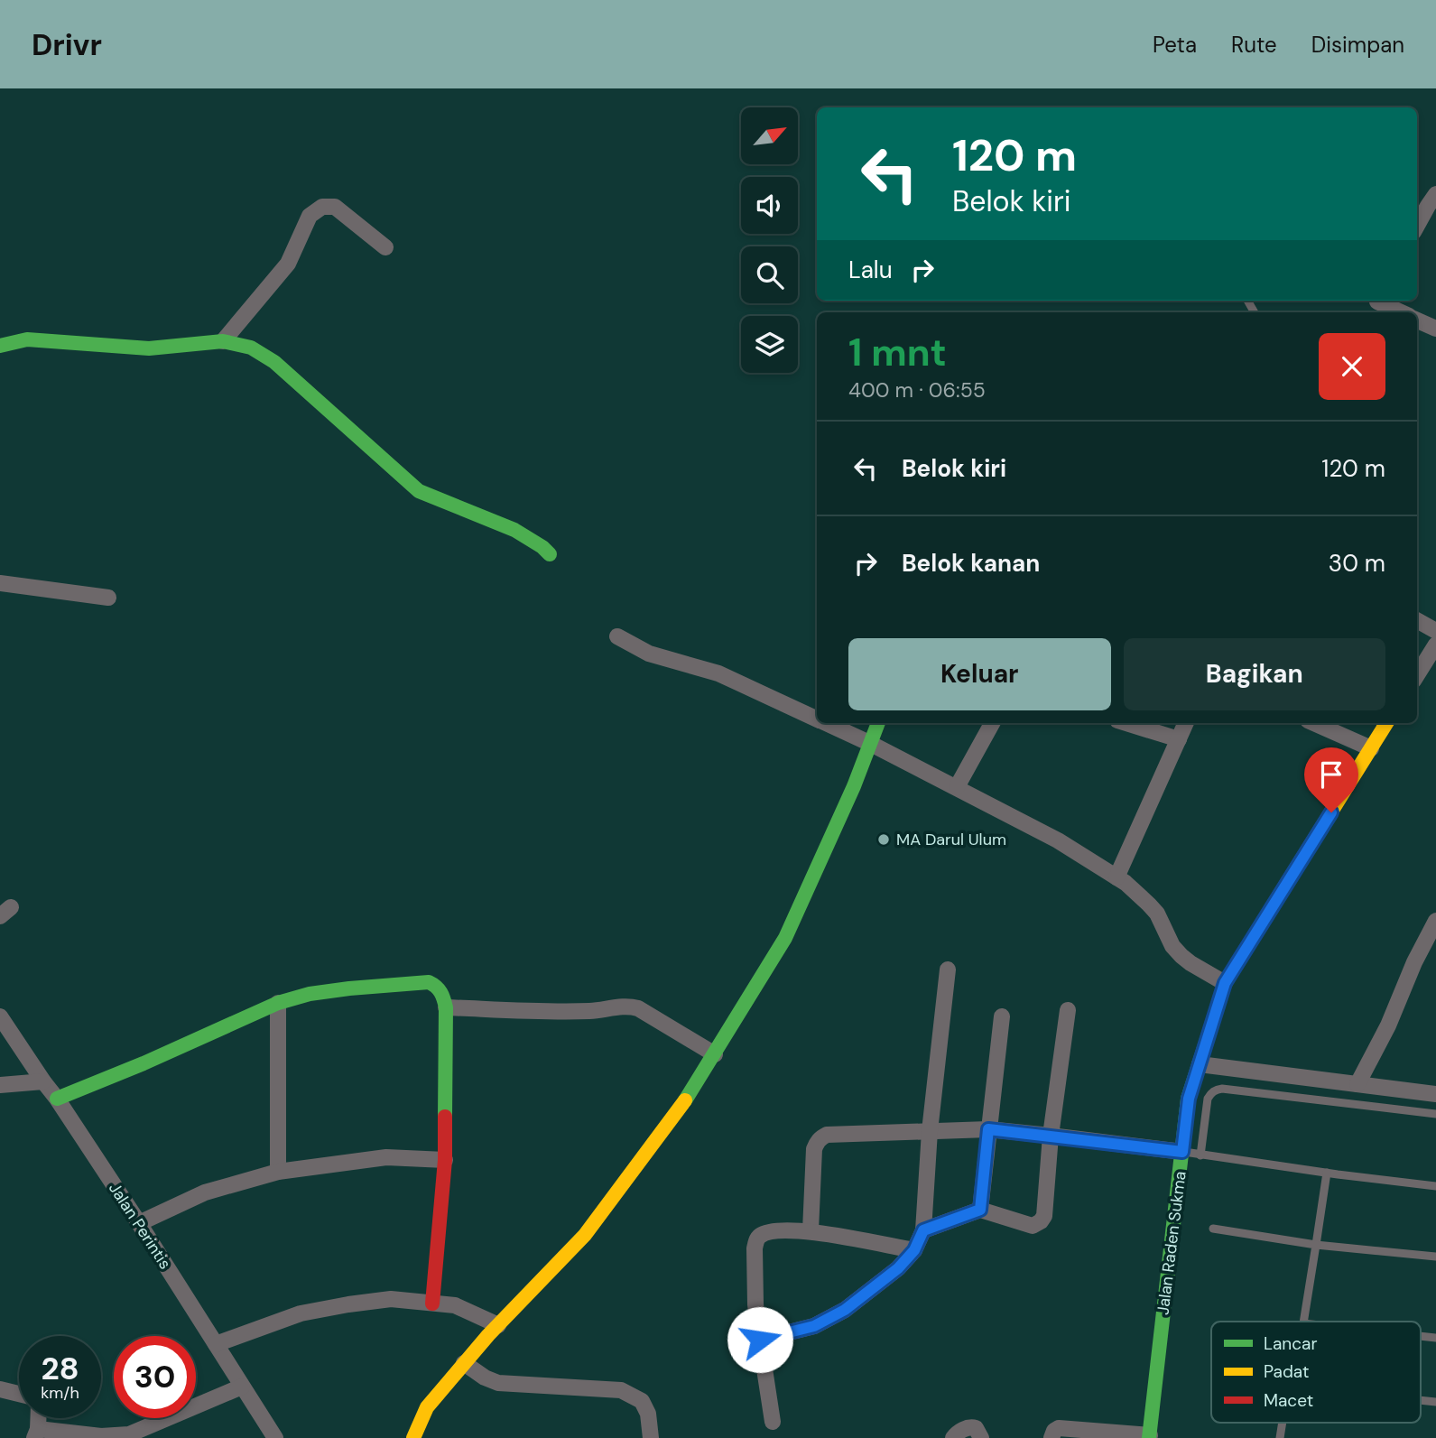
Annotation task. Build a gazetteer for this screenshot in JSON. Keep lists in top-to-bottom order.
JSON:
{
  "streets": {
    "street": ["Jalan Perintis", "Jalan Raden Sukma"]
  },
  "places": ["MA Darul Ulum"],
  "legend": ["Lancar", "Padat", "Macet"],
  "north": "top right",
  "page": {
    "header": "Drivr",
    "nav": ["Peta", "Rute", "Disimpan"],
    "turn": ["120 m", "Belok kiri"],
    "then": "Lalu",
    "heading": ["1 mnt", "400 m · 06:55"],
    "list": [
      {
        "name": "Belok kiri",
        "value": "120 m"
      },
      {
        "name": "Belok kanan",
        "value": "30 m"
      }
    ],
    "buttons": ["Keluar", "Bagikan"],
    "speed": "28 km/h",
    "limit": "30"
  }
}
